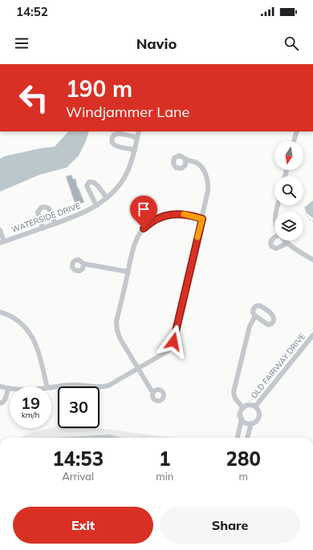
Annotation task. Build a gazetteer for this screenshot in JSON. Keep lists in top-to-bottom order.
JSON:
{
  "streets": {
    "street": ["WATERSIDE DRIVE", "OLD FAIRWAY DRIVE"]
  },
  "north": "bottom",
  "page": {
    "status": "14:52",
    "header": "Navio",
    "turn": ["190 m", "Windjammer Lane"],
    "speed": "19 km/h",
    "limit": "30",
    "eta": [
      "14:53",
      "Arrival",
      "1",
      "min",
      "280",
      "m"
    ],
    "buttons": ["Exit", "Share"]
  }
}
